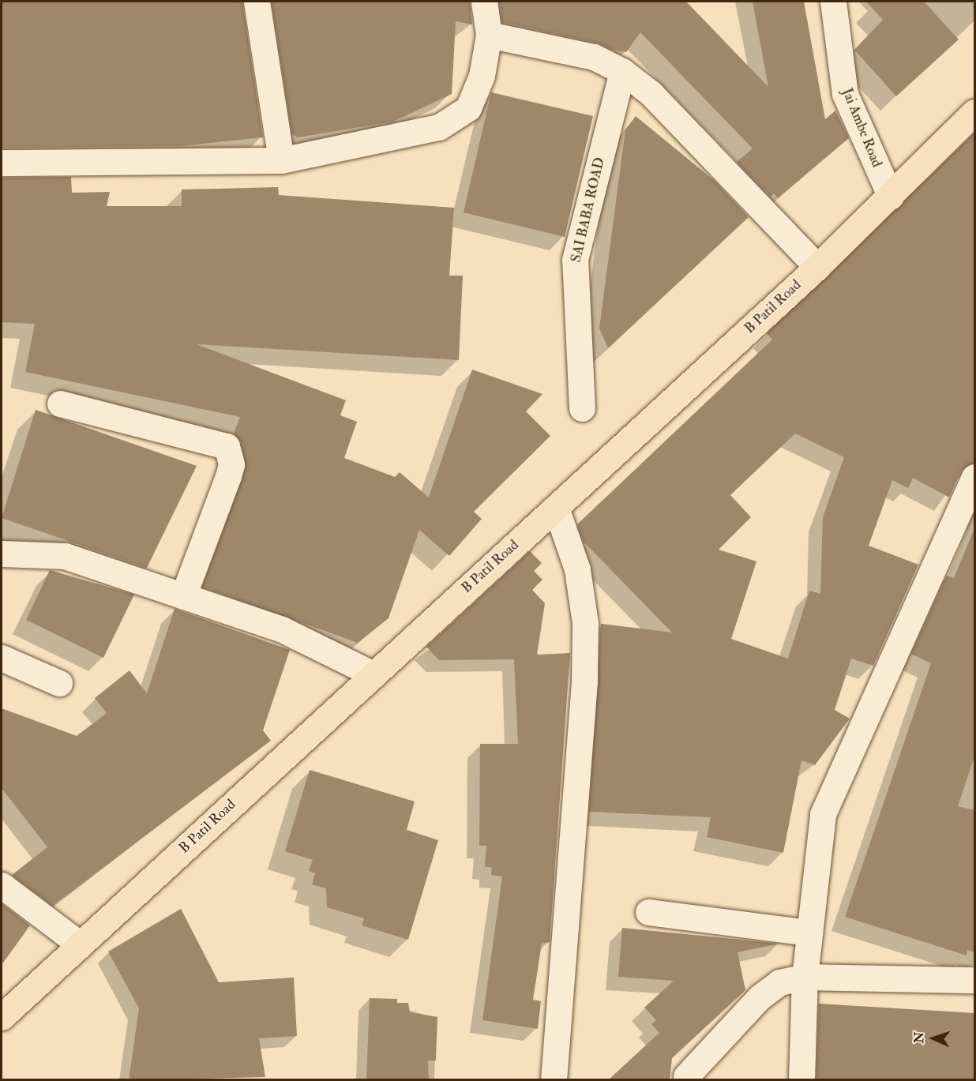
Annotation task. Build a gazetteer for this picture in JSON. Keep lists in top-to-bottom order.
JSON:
{
  "streets": {
    "main road": ["B Patil Road"],
    "street": ["Jai Ambe Road", "SAI BABA ROAD"]
  },
  "crossings": [
    ["Jai Ambe Road", "B Patil Road"]
  ],
  "north": "left"
}
